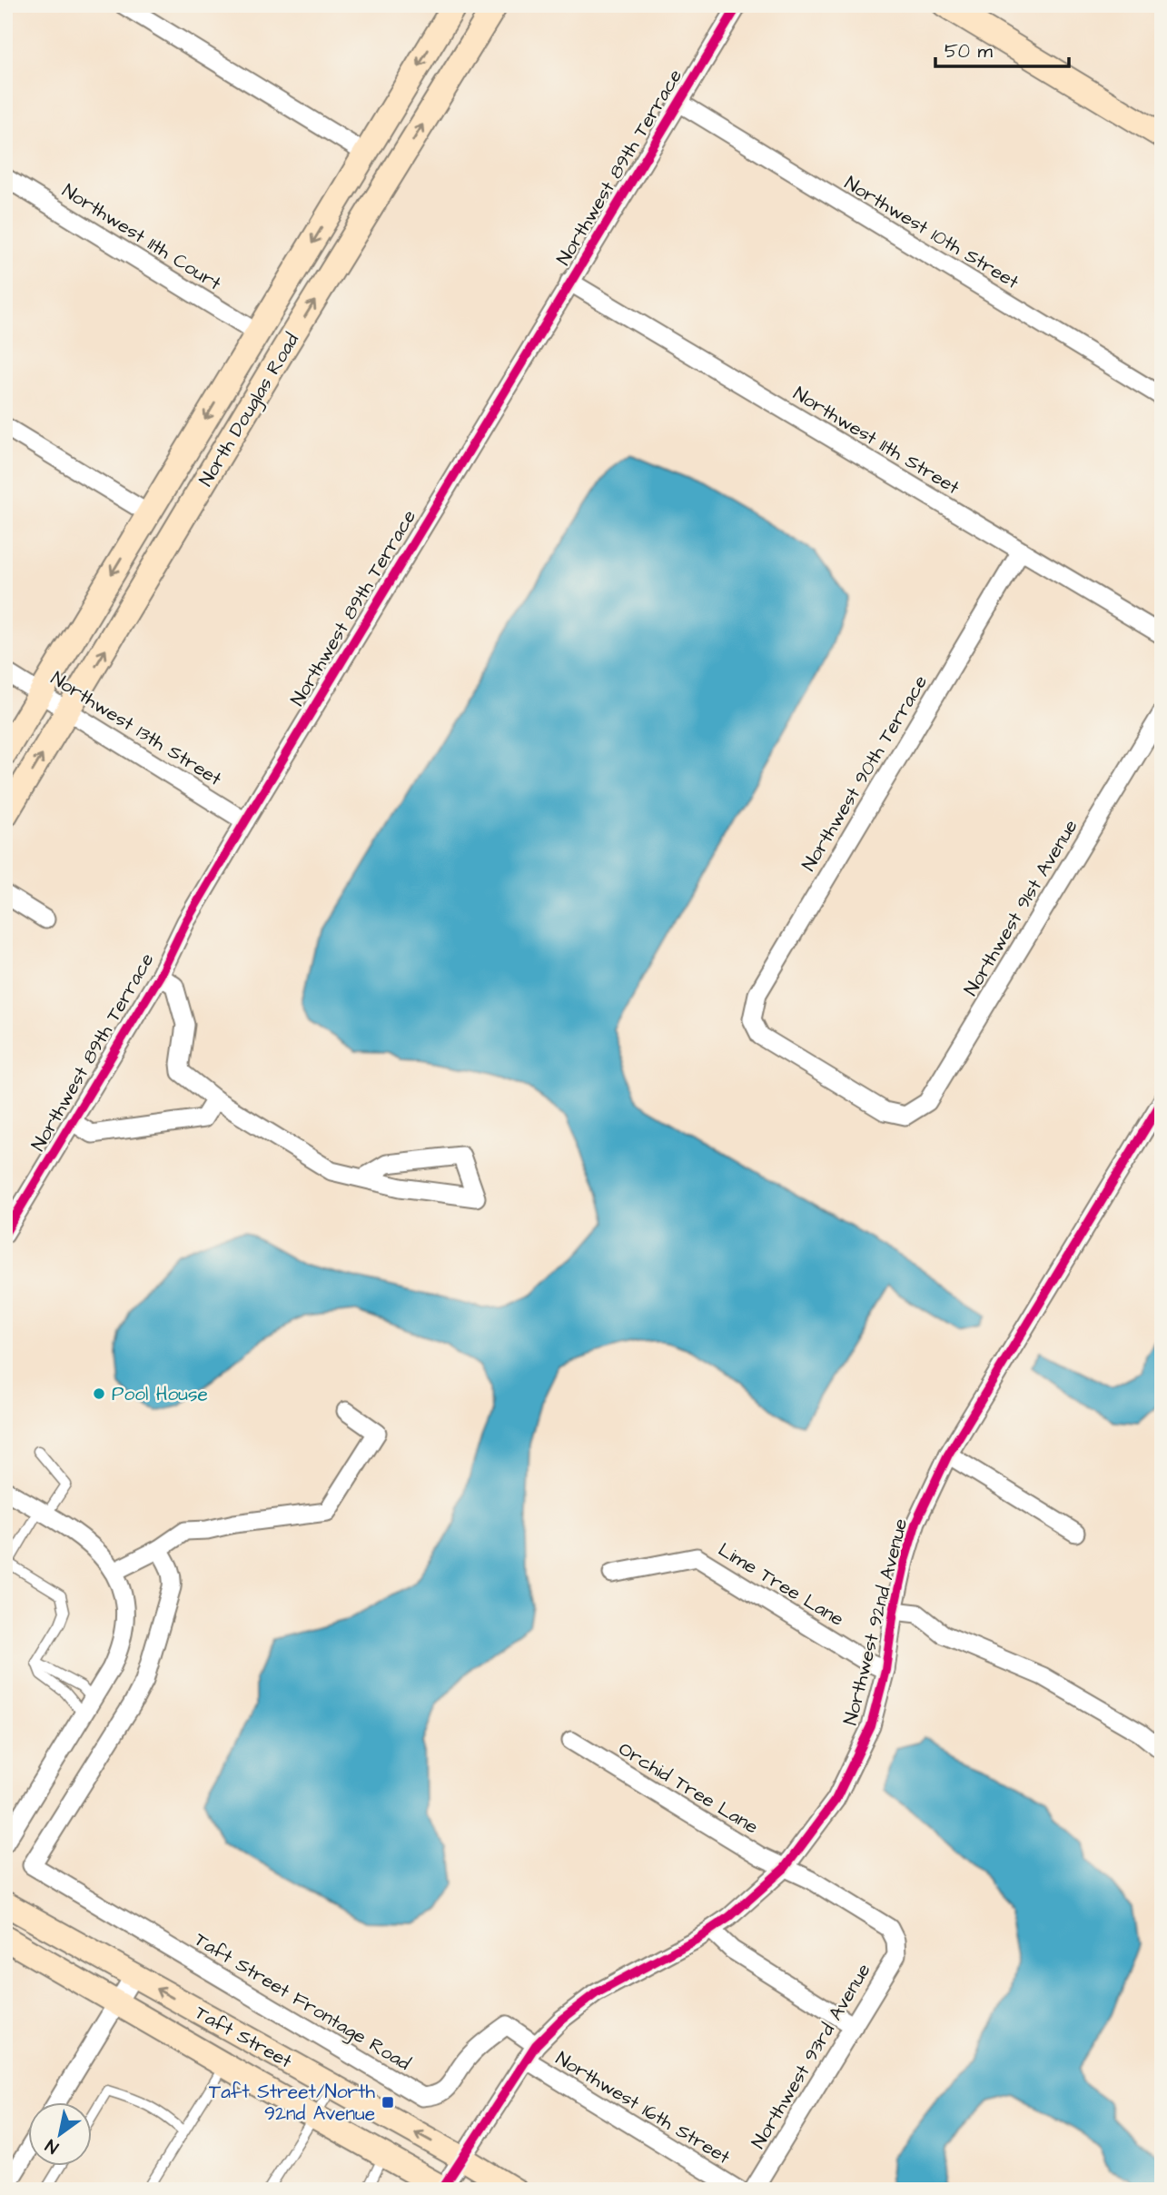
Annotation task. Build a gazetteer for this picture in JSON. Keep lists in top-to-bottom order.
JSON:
{
  "streets": {
    "main road": ["North Douglas Road", "Taft Street"],
    "street": [
      "Northwest 89th Terrace",
      "Northwest 10th Street",
      "Northwest 11th Court",
      "Northwest 11th Street",
      "Northwest 13th Street",
      "Northwest 90th Terrace",
      "Northwest 91st Avenue",
      "Lime Tree Lane",
      "Northwest 92nd Avenue",
      "Orchid Tree Lane",
      "Taft Street Frontage Road",
      "Northwest 93rd Avenue",
      "Northwest 16th Street"
    ]
  },
  "crossings": [
    ["Northwest 89th Terrace", "Northwest 10th Street"],
    ["Northwest 89th Terrace", "Northwest 11th Street"],
    ["Northwest 89th Terrace", "Northwest 13th Street"],
    ["Northwest 11th Court", "North Douglas Road"],
    ["North Douglas Road", "Northwest 13th Street"],
    ["Northwest 11th Street", "Northwest 90th Terrace"],
    ["Northwest 90th Terrace", "Northwest 91st Avenue"],
    ["Lime Tree Lane", "Northwest 92nd Avenue"],
    ["Northwest 92nd Avenue", "Orchid Tree Lane"],
    ["Northwest 92nd Avenue", "Taft Street Frontage Road"],
    ["Northwest 92nd Avenue", "Taft Street"],
    ["Northwest 92nd Avenue", "Northwest 16th Street"],
    ["Orchid Tree Lane", "Northwest 93rd Avenue"],
    ["Taft Street Frontage Road", "Northwest 16th Street"]
  ],
  "places": {
    "other": ["Pool House"],
    "transit": ["Taft Street/North 92nd Avenue"]
  },
  "scale_bar": "50 m",
  "north": "bottom left"
}
